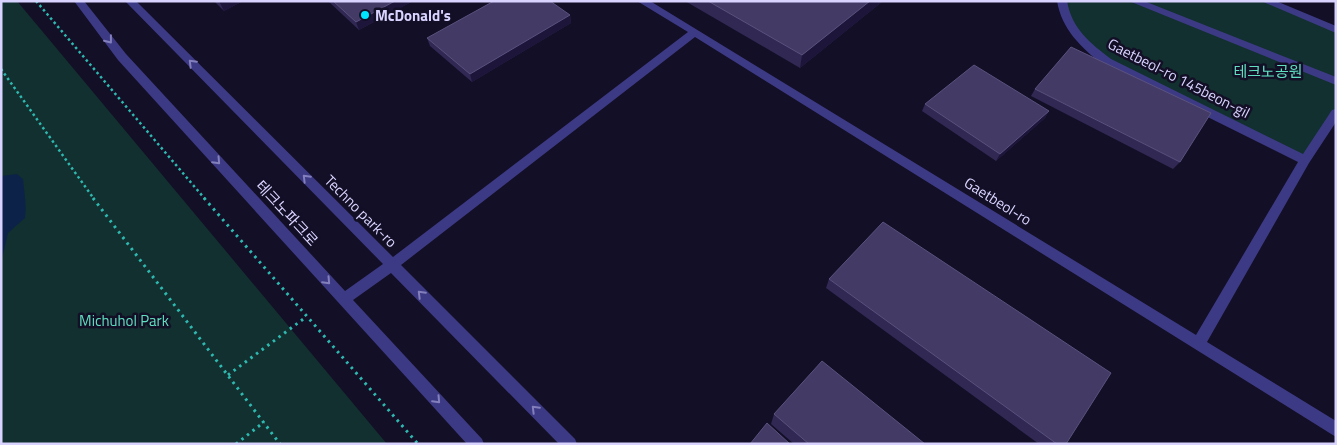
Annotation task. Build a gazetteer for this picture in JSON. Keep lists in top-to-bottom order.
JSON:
{
  "streets": {
    "street": [
      "Gaetbeol-ro 145beon-gil",
      "Gaetbeol-ro",
      "Techno park-ro",
      "테크노파크로"
    ]
  },
  "one_way": ["Techno park-ro", "테크노파크로"],
  "parks": ["테크노공원", "Michuhol Park"],
  "places": ["McDonald's"]
}
